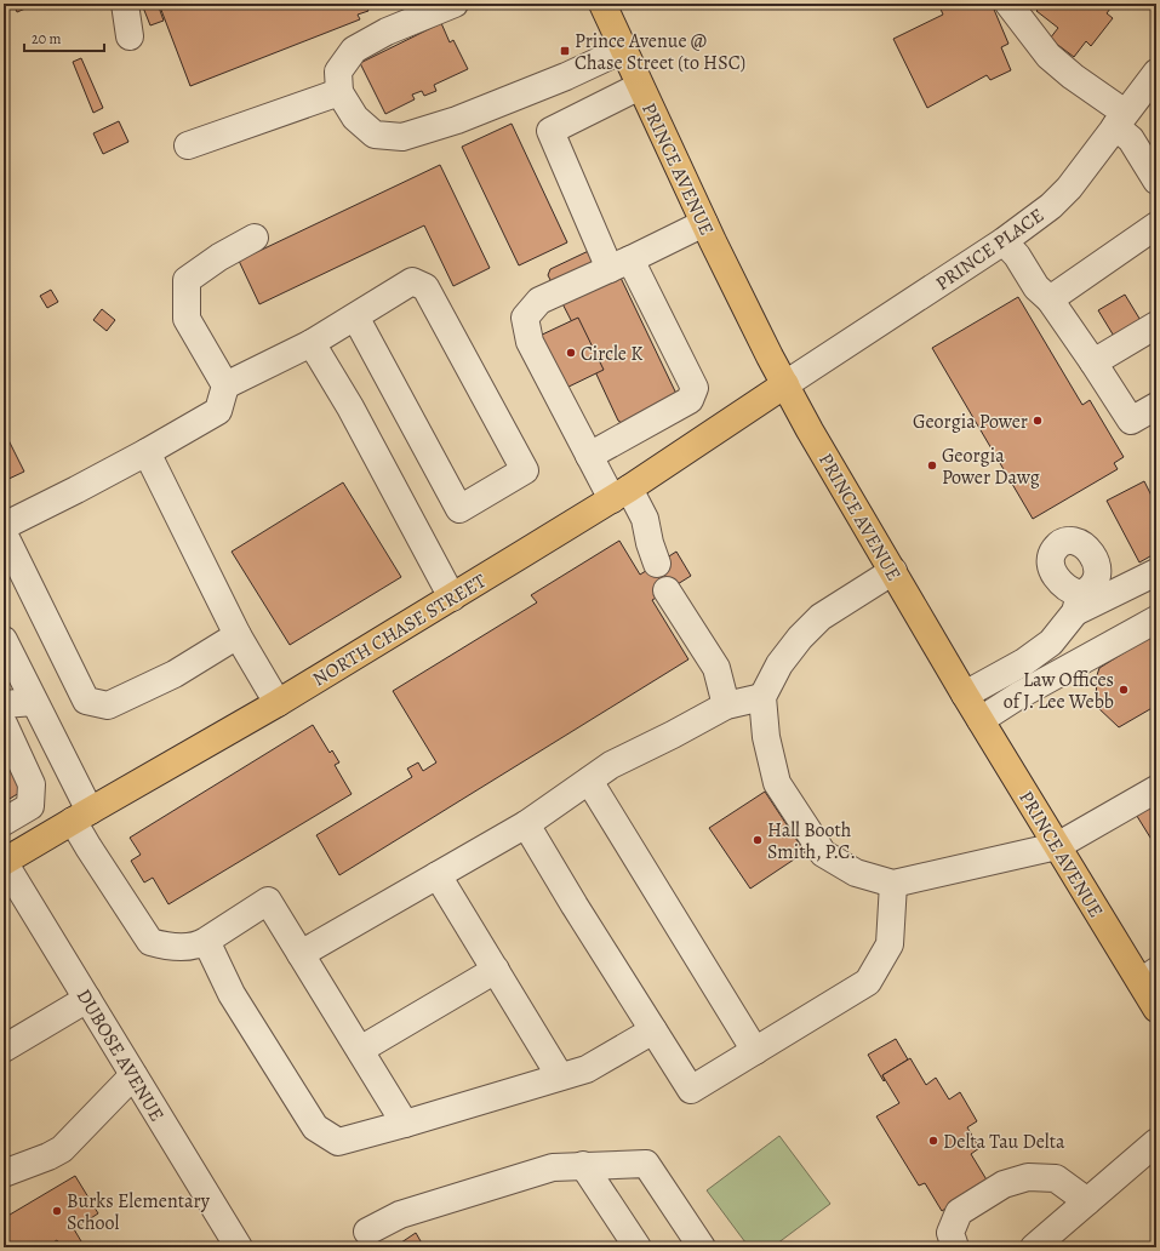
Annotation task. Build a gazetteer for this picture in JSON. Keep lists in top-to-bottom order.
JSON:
{
  "streets": {
    "main road": ["PRINCE AVENUE", "NORTH CHASE STREET"],
    "street": ["PRINCE PLACE", "DUBOSE AVENUE"]
  },
  "crossings": [
    ["PRINCE AVENUE", "PRINCE PLACE"],
    ["PRINCE AVENUE", "NORTH CHASE STREET"],
    ["PRINCE PLACE", "NORTH CHASE STREET"],
    ["NORTH CHASE STREET", "DUBOSE AVENUE"]
  ],
  "places": {
    "transit": ["Prince Avenue @ Chase Street (to HSC)"],
    "other": [
      "Circle K",
      "Georgia Power",
      "Georgia Power Dawg",
      "Law Offices of J. Lee Webb",
      "Hall Booth Smith, P.C.",
      "Delta Tau Delta",
      "Burks Elementary School"
    ]
  },
  "scale_bar": "20 m"
}
